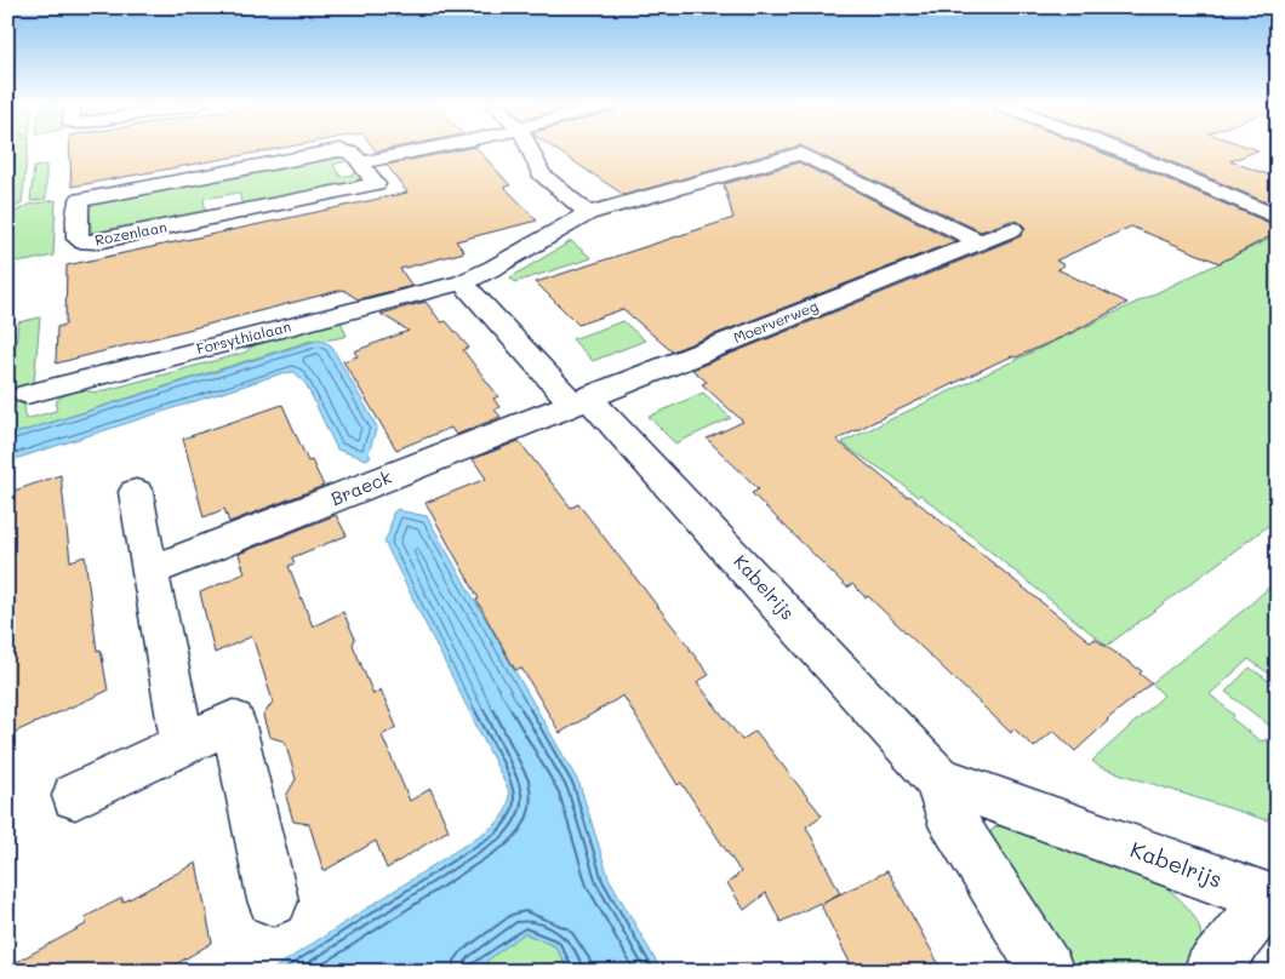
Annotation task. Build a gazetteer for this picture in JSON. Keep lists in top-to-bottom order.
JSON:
{
  "streets": {
    "street": [
      "Rozenlaan",
      "Moerverweg",
      "Forsythialaan",
      "Braeck",
      "Kabelrijs"
    ]
  },
  "crossings": [
    ["Moerverweg", "Braeck"],
    ["Moerverweg", "Kabelrijs"],
    ["Forsythialaan", "Kabelrijs"],
    ["Braeck", "Kabelrijs"]
  ]
}
